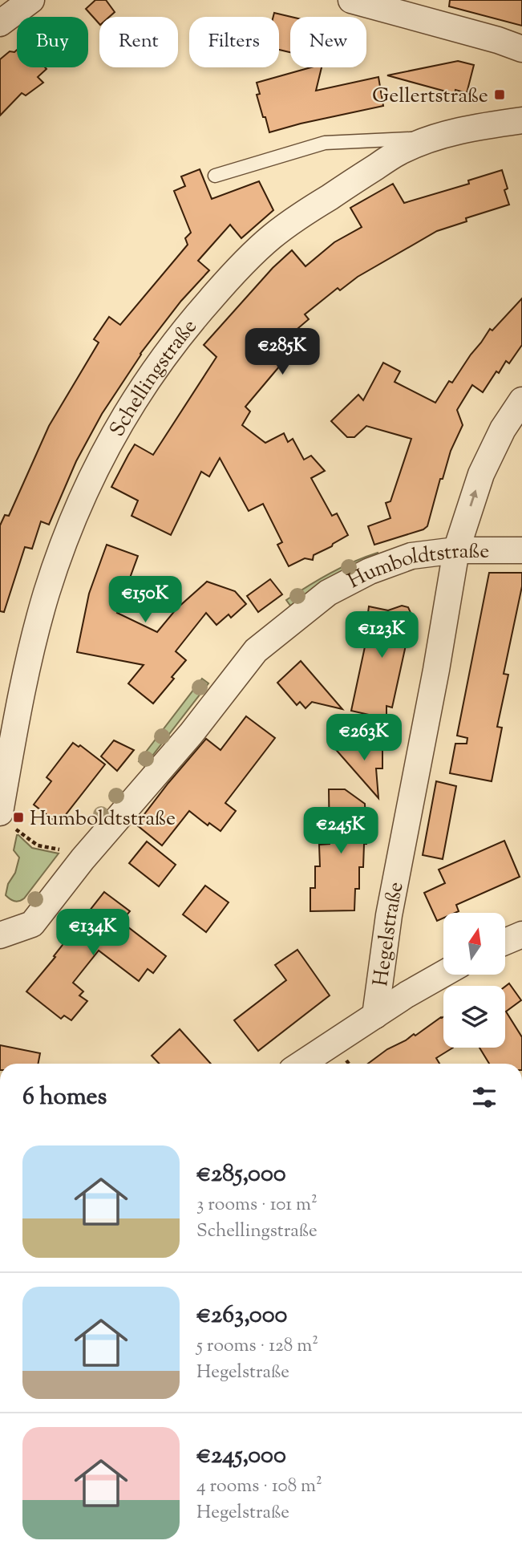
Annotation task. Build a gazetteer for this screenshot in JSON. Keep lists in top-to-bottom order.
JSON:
{
  "streets": {
    "street": ["Schellingstraße", "Humboldtstraße", "Hegelstraße"]
  },
  "crossings": [
    ["Humboldtstraße", "Hegelstraße"]
  ],
  "places": {
    "transit": ["Gellertstraße", "Humboldtstraße"]
  },
  "north": "top",
  "page": {
    "chip": [
      "Buy",
      "Rent",
      "Filters",
      "New"
    ],
    "price": [
      "€285K",
      "€150K",
      "€123K",
      "€263K",
      "€245K",
      "€134K"
    ],
    "heading": "6 homes",
    "list": [
      {
        "name": "€285,000",
        "note": "3 rooms · 101 m² · Schellingstraße"
      },
      {
        "name": "€263,000",
        "note": "5 rooms · 128 m² · Hegelstraße"
      },
      {
        "name": "€245,000",
        "note": "4 rooms · 108 m² · Hegelstraße"
      }
    ]
  }
}
